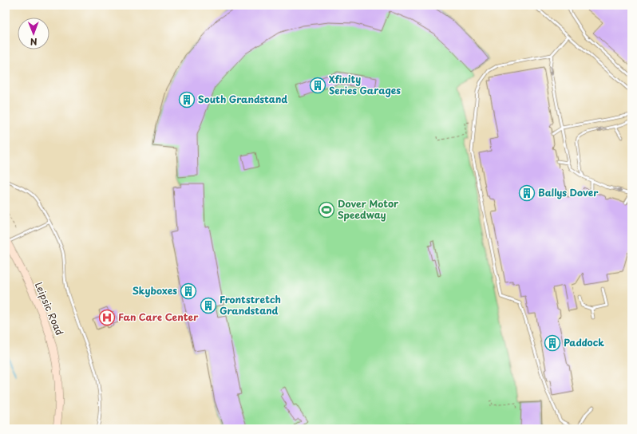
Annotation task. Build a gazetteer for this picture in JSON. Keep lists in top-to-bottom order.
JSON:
{
  "streets": {
    "street": ["Leipsic Road"]
  },
  "places": {
    "building": [
      "Xfinity Series Garages",
      "South Grandstand",
      "Ballys Dover",
      "Skyboxes",
      "Frontstretch Grandstand",
      "Paddock"
    ],
    "sports": ["Dover Motor Speedway"],
    "hospital": ["Fan Care Center"]
  },
  "north": "bottom"
}
